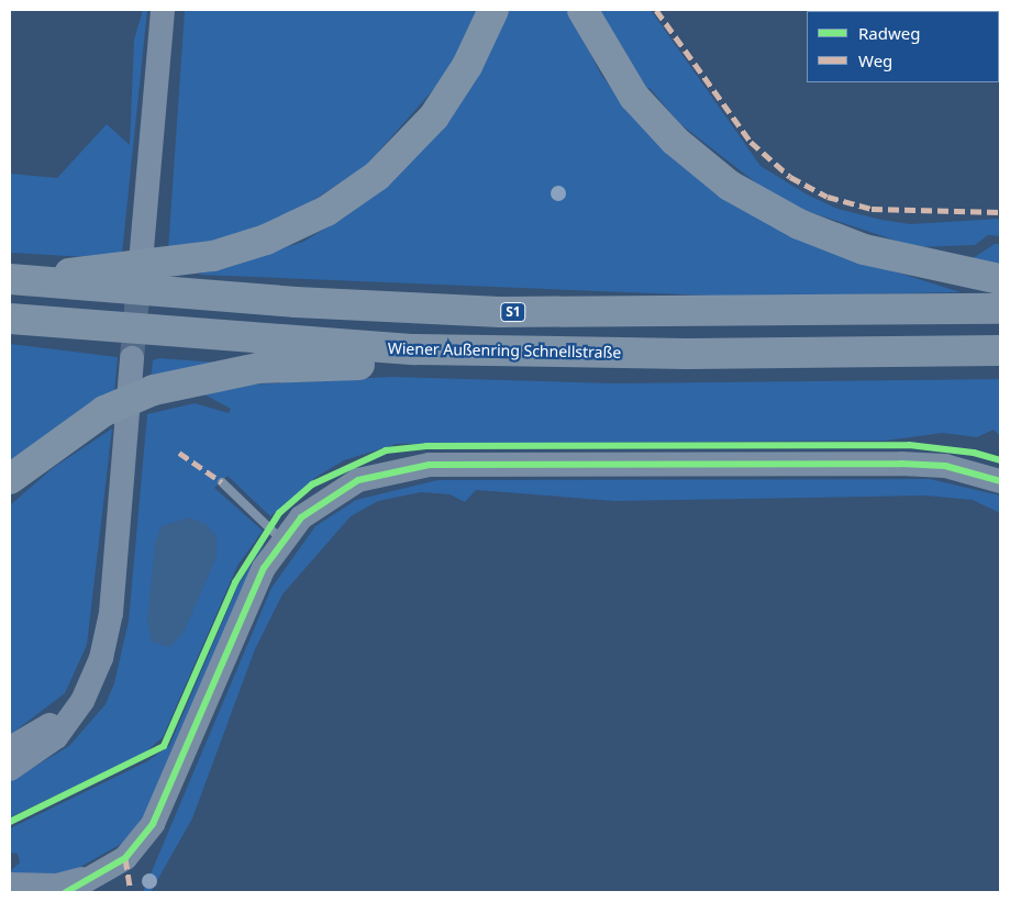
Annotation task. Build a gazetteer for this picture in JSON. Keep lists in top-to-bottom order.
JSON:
{
  "streets": {
    "highway": ["S1", "Wiener Außenring Schnellstraße"]
  },
  "legend": ["Radweg", "Weg"]
}
